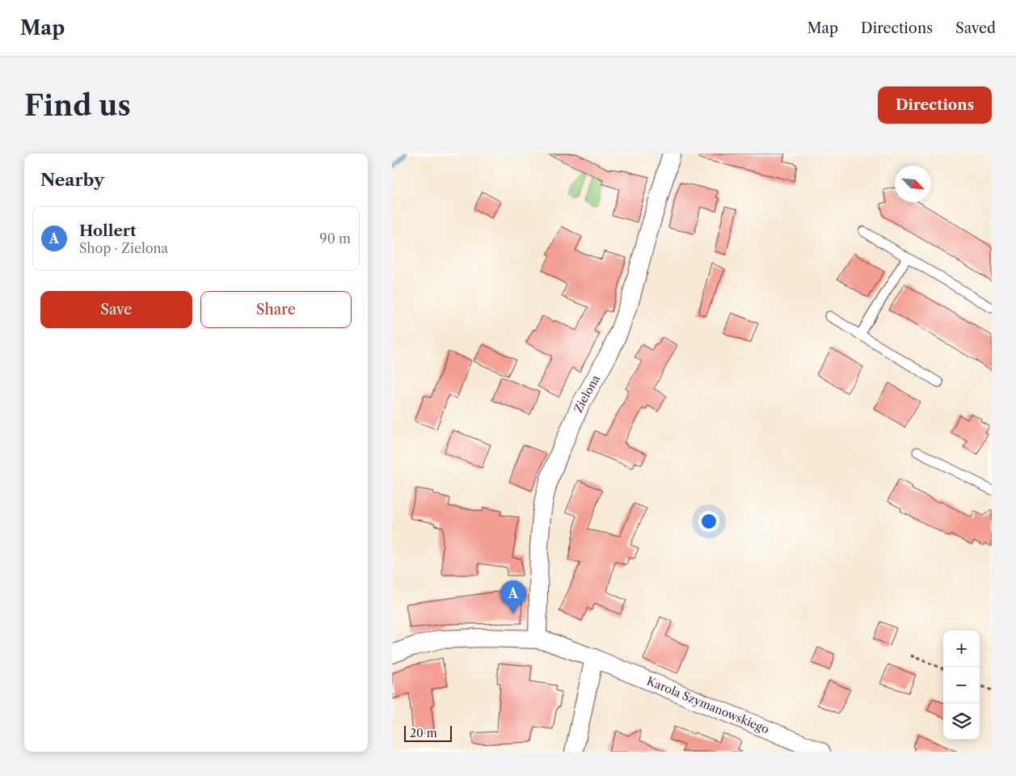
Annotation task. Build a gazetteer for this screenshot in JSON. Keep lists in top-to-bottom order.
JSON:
{
  "streets": {
    "street": ["Zielona", "Karola Szymanowskiego"]
  },
  "crossings": [
    ["Zielona", "Karola Szymanowskiego"]
  ],
  "scale_bar": "20 m",
  "north": "bottom right",
  "page": {
    "header": "Map",
    "nav": ["Map", "Directions", "Saved"],
    "buttons": [
      "Directions",
      ["Save", "Share"]
    ],
    "title": "Find us",
    "heading": "Nearby",
    "list": [
      {
        "mark": "A",
        "name": "Hollert",
        "note": "Shop · Zielona",
        "value": "90 m"
      }
    ],
    "pins": "A",
    "map_buttons": ["+", "−"],
    "scale": "20 m"
  }
}
